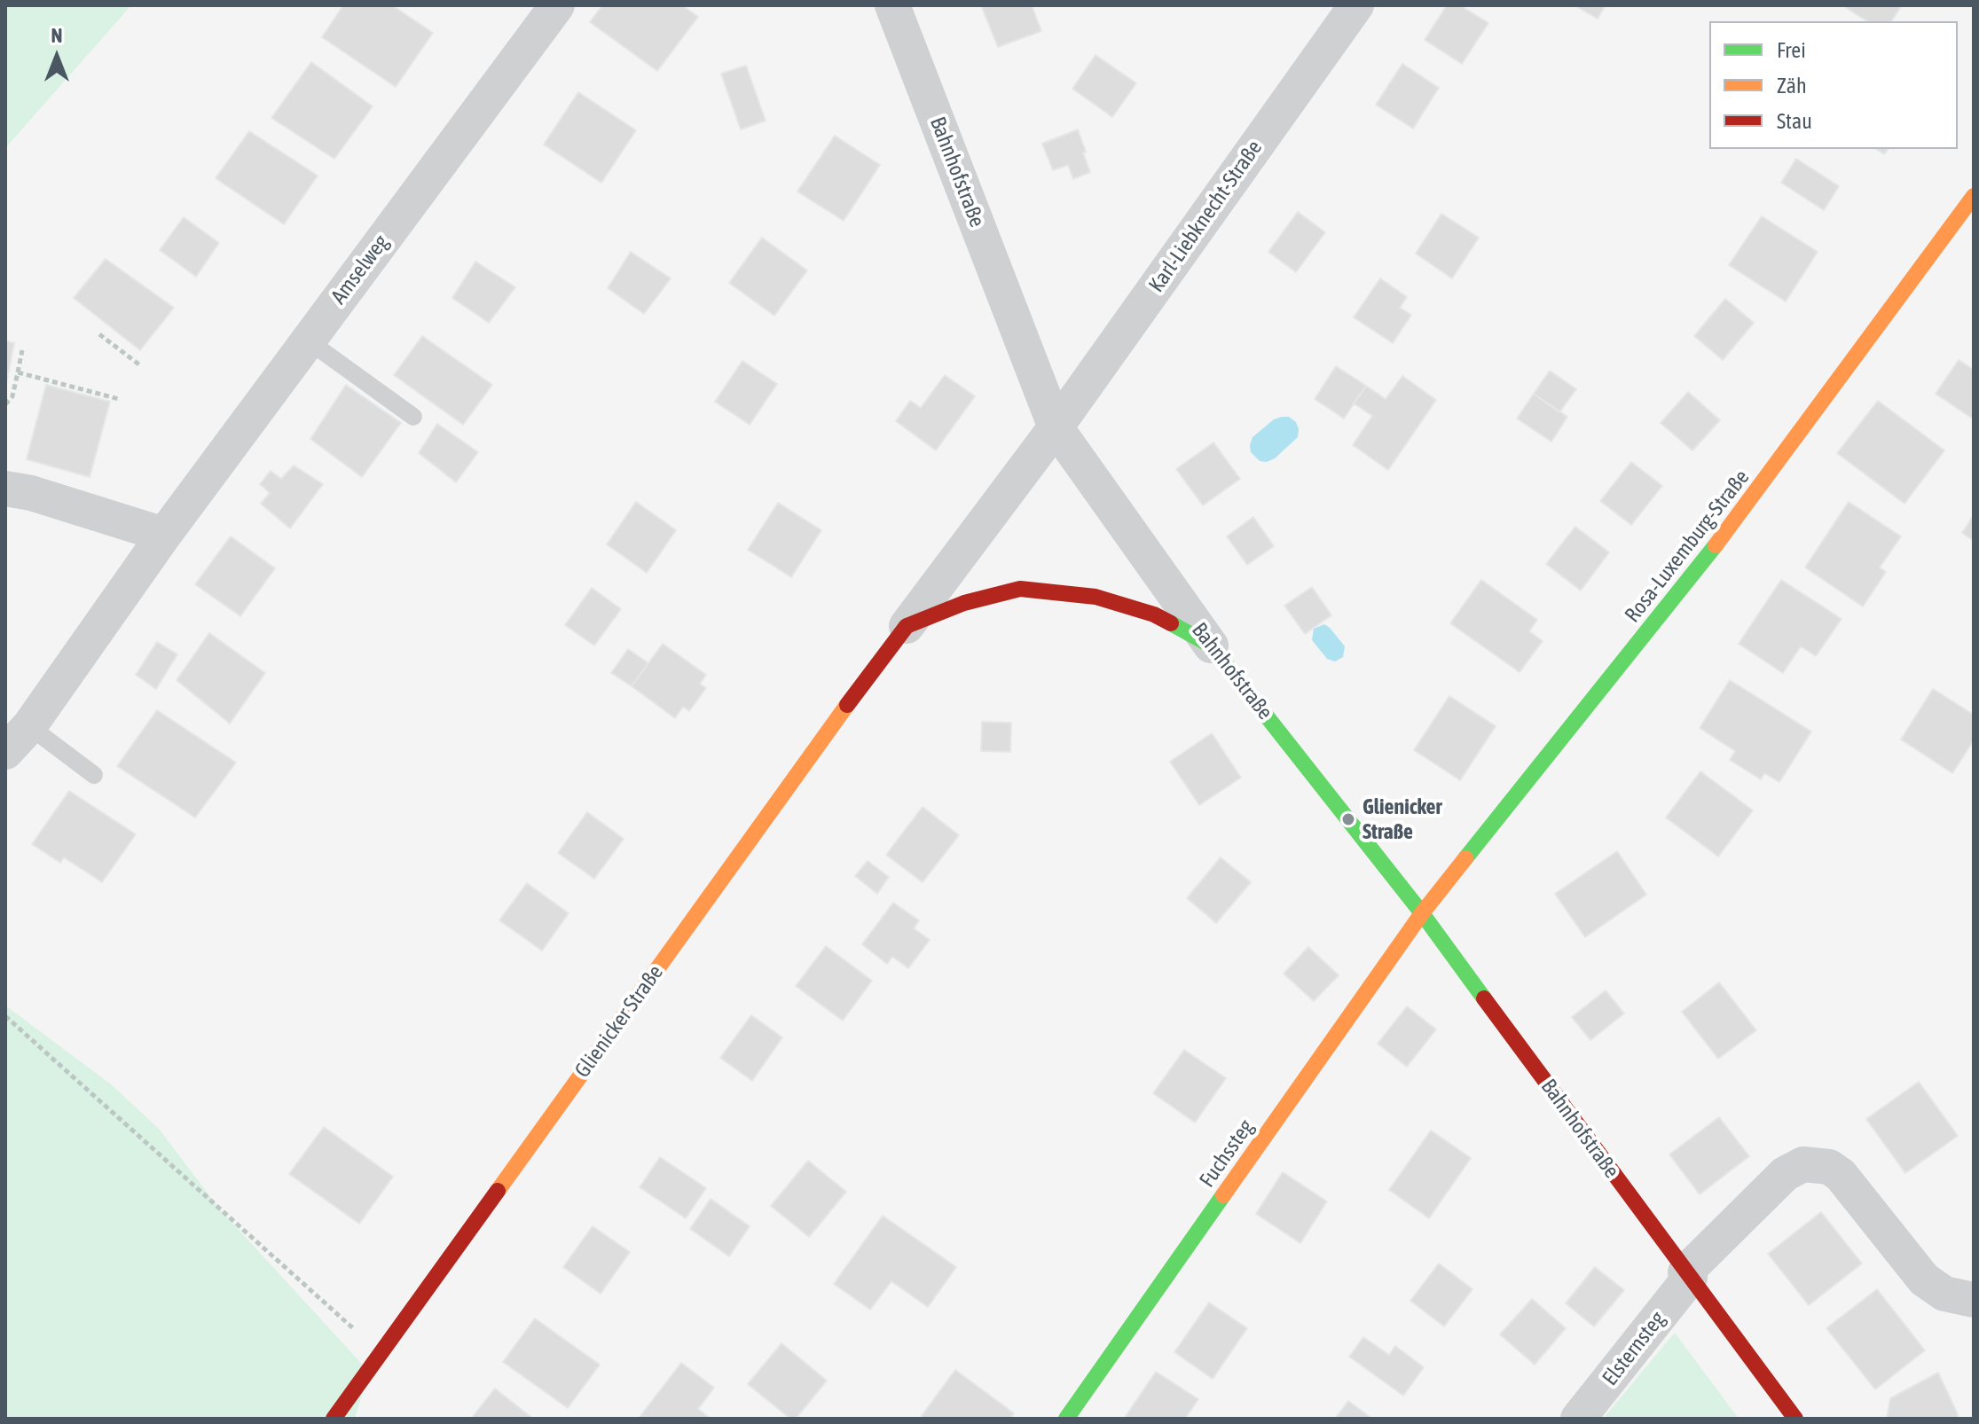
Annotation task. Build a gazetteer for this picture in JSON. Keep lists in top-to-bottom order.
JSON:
{
  "streets": {
    "street": [
      "Bahnhofstraße",
      "Karl-Liebknecht-Straße",
      "Amselweg",
      "Rosa-Luxemburg-Straße",
      "Glienicker Straße",
      "Fuchssteg",
      "Elsternsteg"
    ]
  },
  "crossings": [
    ["Bahnhofstraße", "Karl-Liebknecht-Straße"],
    ["Bahnhofstraße", "Rosa-Luxemburg-Straße"],
    ["Bahnhofstraße", "Glienicker Straße"],
    ["Bahnhofstraße", "Fuchssteg"],
    ["Bahnhofstraße", "Elsternsteg"],
    ["Karl-Liebknecht-Straße", "Glienicker Straße"],
    ["Rosa-Luxemburg-Straße", "Fuchssteg"]
  ],
  "places": ["Glienicker Straße"],
  "legend": ["Frei", "Zäh", "Stau"],
  "north": "top"
}
